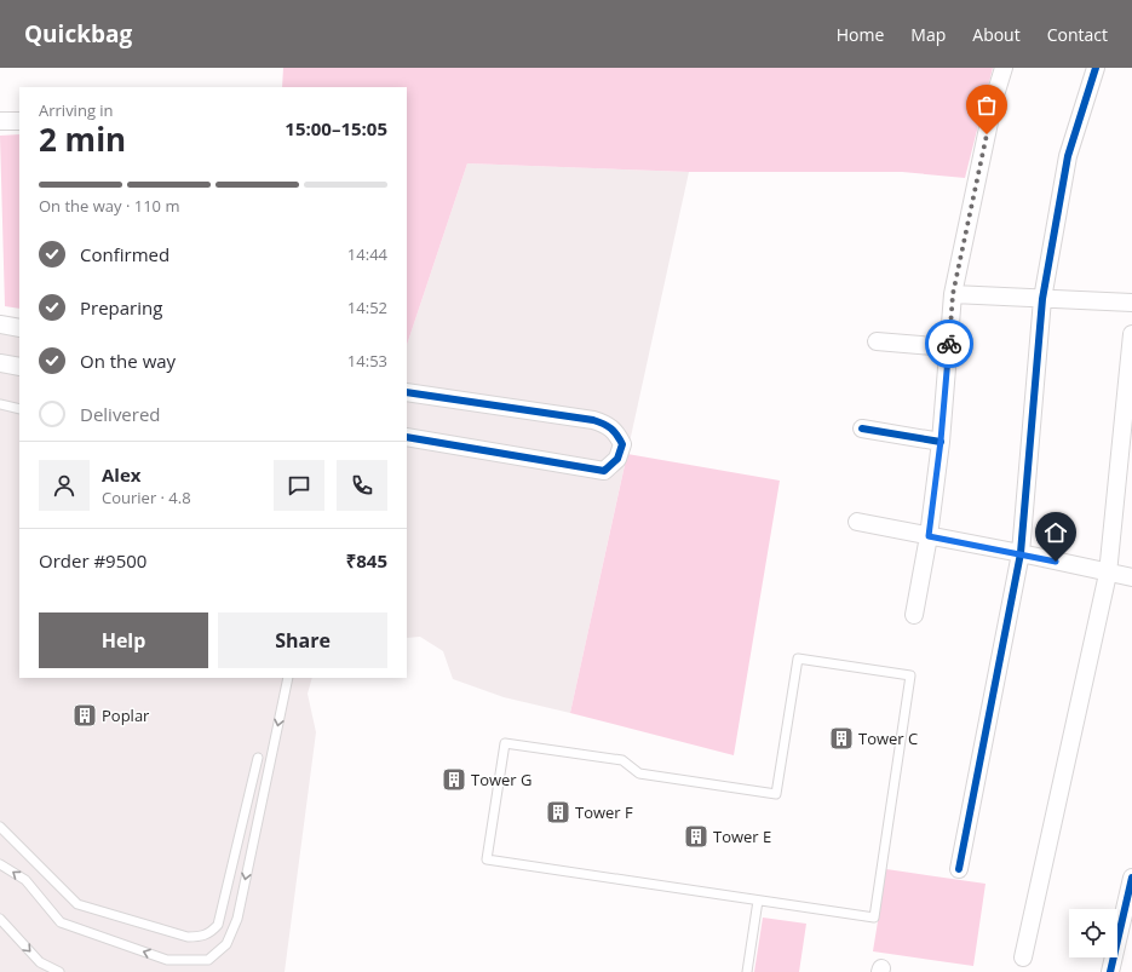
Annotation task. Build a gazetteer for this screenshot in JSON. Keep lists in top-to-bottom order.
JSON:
{
  "places": {
    "building": [
      "Poplar",
      "Tower C",
      "Tower G",
      "Tower F",
      "Tower E"
    ]
  },
  "page": {
    "header": "Quickbag",
    "nav": [
      "Home",
      "Map",
      "About",
      "Contact"
    ],
    "heading": ["2 min", "Arriving in", "15:00–15:05"],
    "panel": [
      "Alex",
      "Courier · 4.8",
      "Order #9500",
      "₹845"
    ],
    "bar": "On the way · 110 m",
    "list": [
      ["Confirmed", "14:44"],
      ["Preparing", "14:52"],
      ["On the way", "14:53"],
      "Delivered"
    ],
    "buttons": ["Help", "Share"]
  }
}
